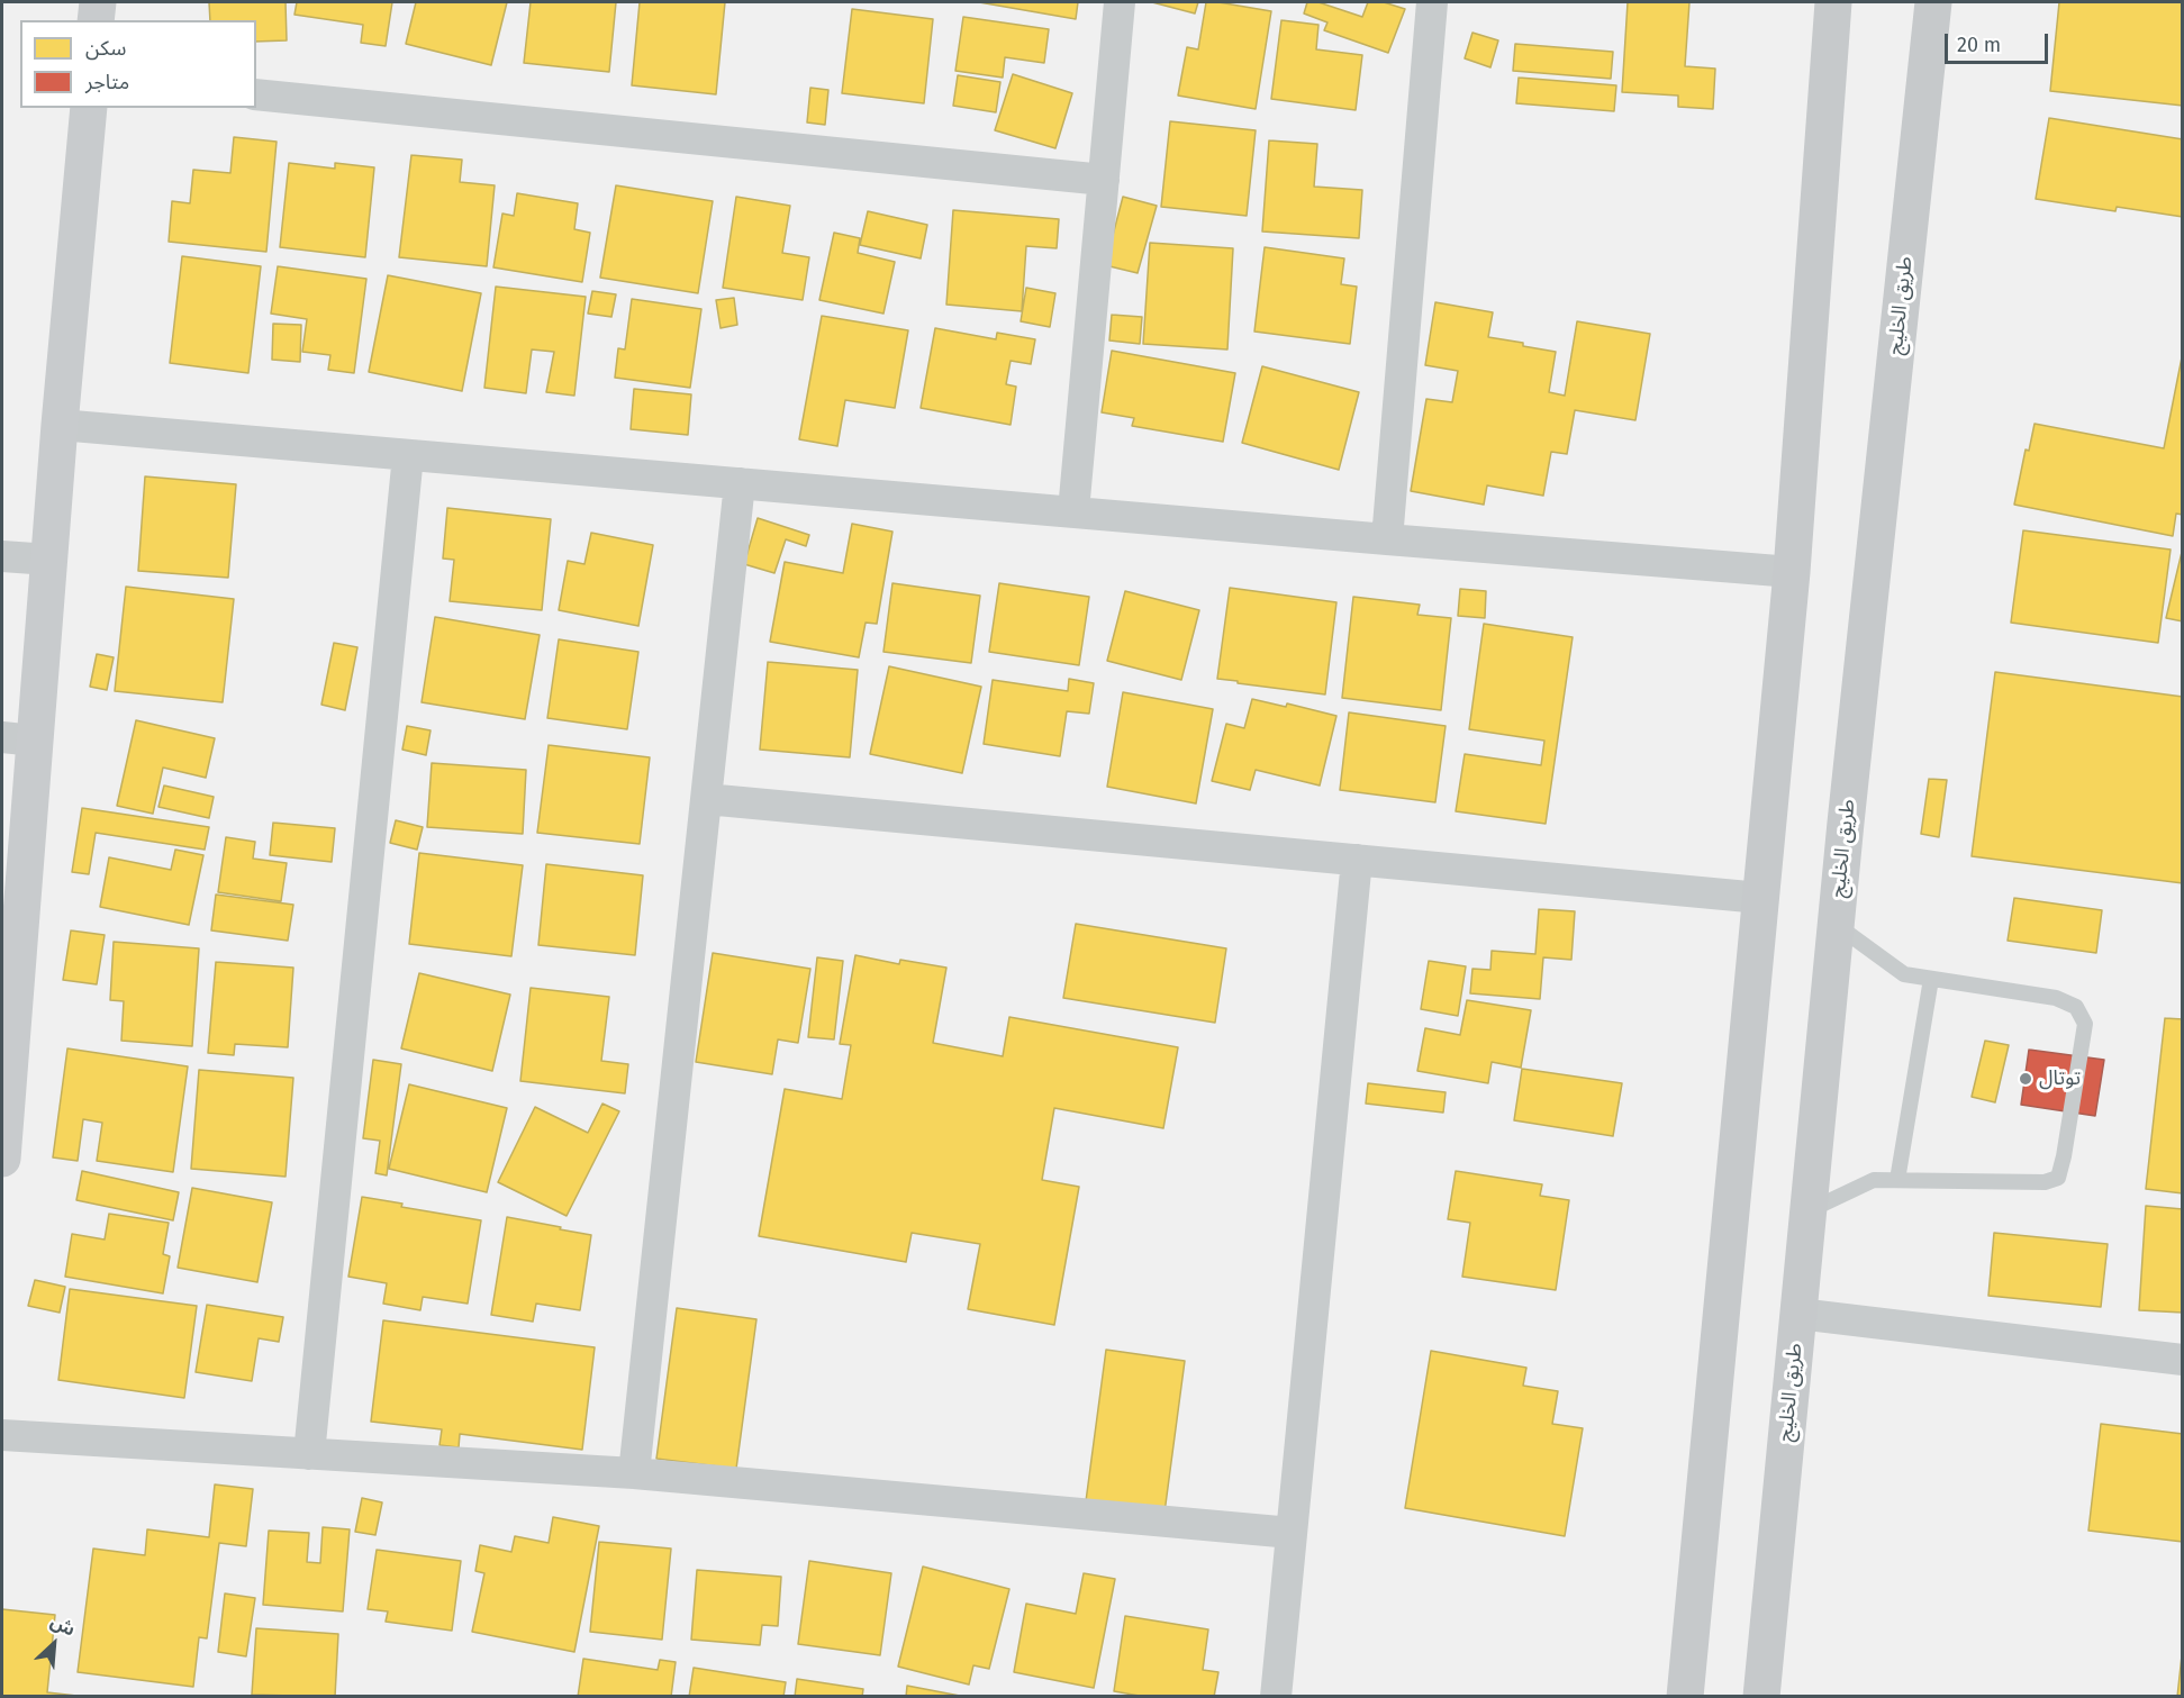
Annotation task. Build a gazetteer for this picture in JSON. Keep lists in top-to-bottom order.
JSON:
{
  "streets": {
    "main road": ["طريق الخليج"]
  },
  "places": ["توتال"],
  "legend": ["سكن", "متاجر"],
  "scale_bar": "20 m",
  "north": "top right"
}
